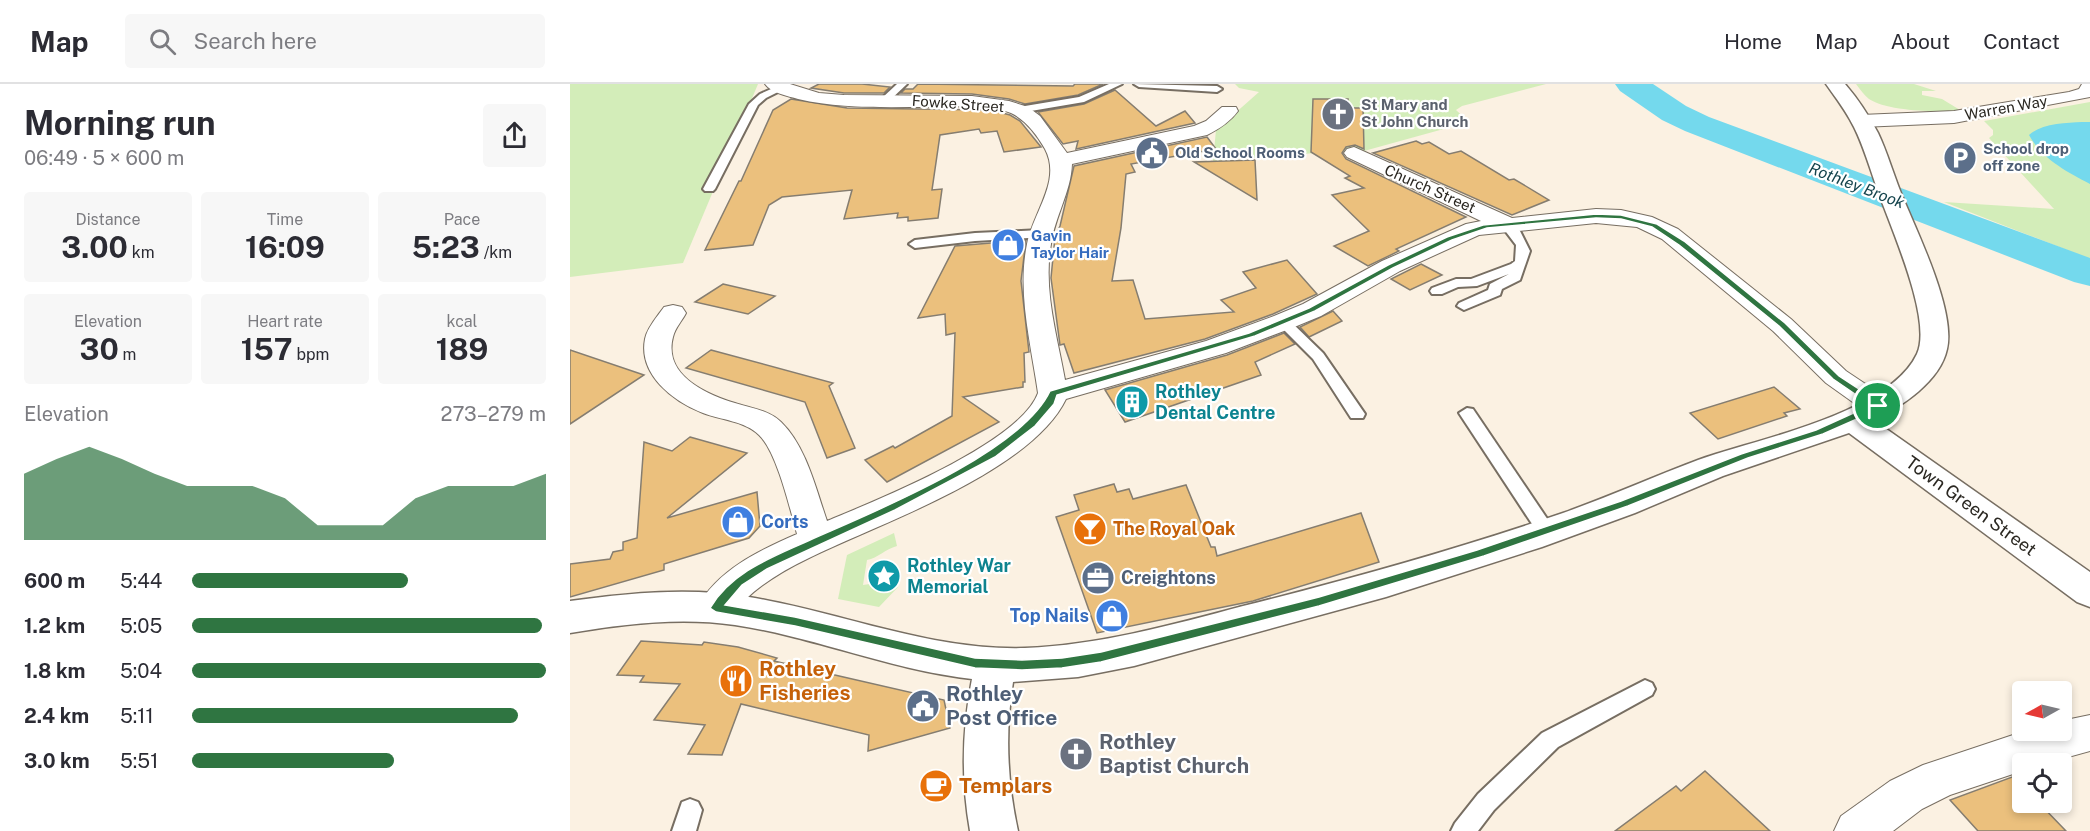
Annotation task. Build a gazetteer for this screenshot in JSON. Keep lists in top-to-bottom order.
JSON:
{
  "streets": {
    "street": [
      "Fowke Street",
      "Warren Way",
      "Church Street",
      "Town Green Street"
    ]
  },
  "water": ["Rothley Brook"],
  "places": {
    "church": ["St Mary and St John Church", "Rothley Baptist Church"],
    "public building": ["Old School Rooms", "Rothley Post Office"],
    "parking": ["School drop off zone"],
    "shop": ["Gavin Taylor Hair", "Corts", "Top Nails"],
    "building": ["Rothley Dental Centre"],
    "bar": ["The Royal Oak"],
    "place": ["Rothley War Memorial"],
    "office": ["Creightons"],
    "restaurant": ["Rothley Fisheries"],
    "cafe": ["Templars"]
  },
  "north": "left",
  "page": {
    "header": "Map",
    "search": "Search here",
    "nav": [
      "Home",
      "Map",
      "About",
      "Contact"
    ],
    "heading": ["Morning run", "06:49 · 5 × 600 m"],
    "stats": [
      ["Distance", "3.00 km"],
      ["Time", "16:09"],
      ["Pace", "5:23 /km"],
      ["Elevation", "30 m"],
      ["Heart rate", "157 bpm"],
      ["kcal", "189"]
    ],
    "chart": ["Elevation", "273–279 m"],
    "list": [
      {
        "name": "600 m",
        "note": "5:44"
      },
      {
        "name": "1.2 km",
        "note": "5:05"
      },
      {
        "name": "1.8 km",
        "note": "5:04"
      },
      {
        "name": "2.4 km",
        "note": "5:11"
      },
      {
        "name": "3.0 km",
        "note": "5:51"
      }
    ]
  }
}
